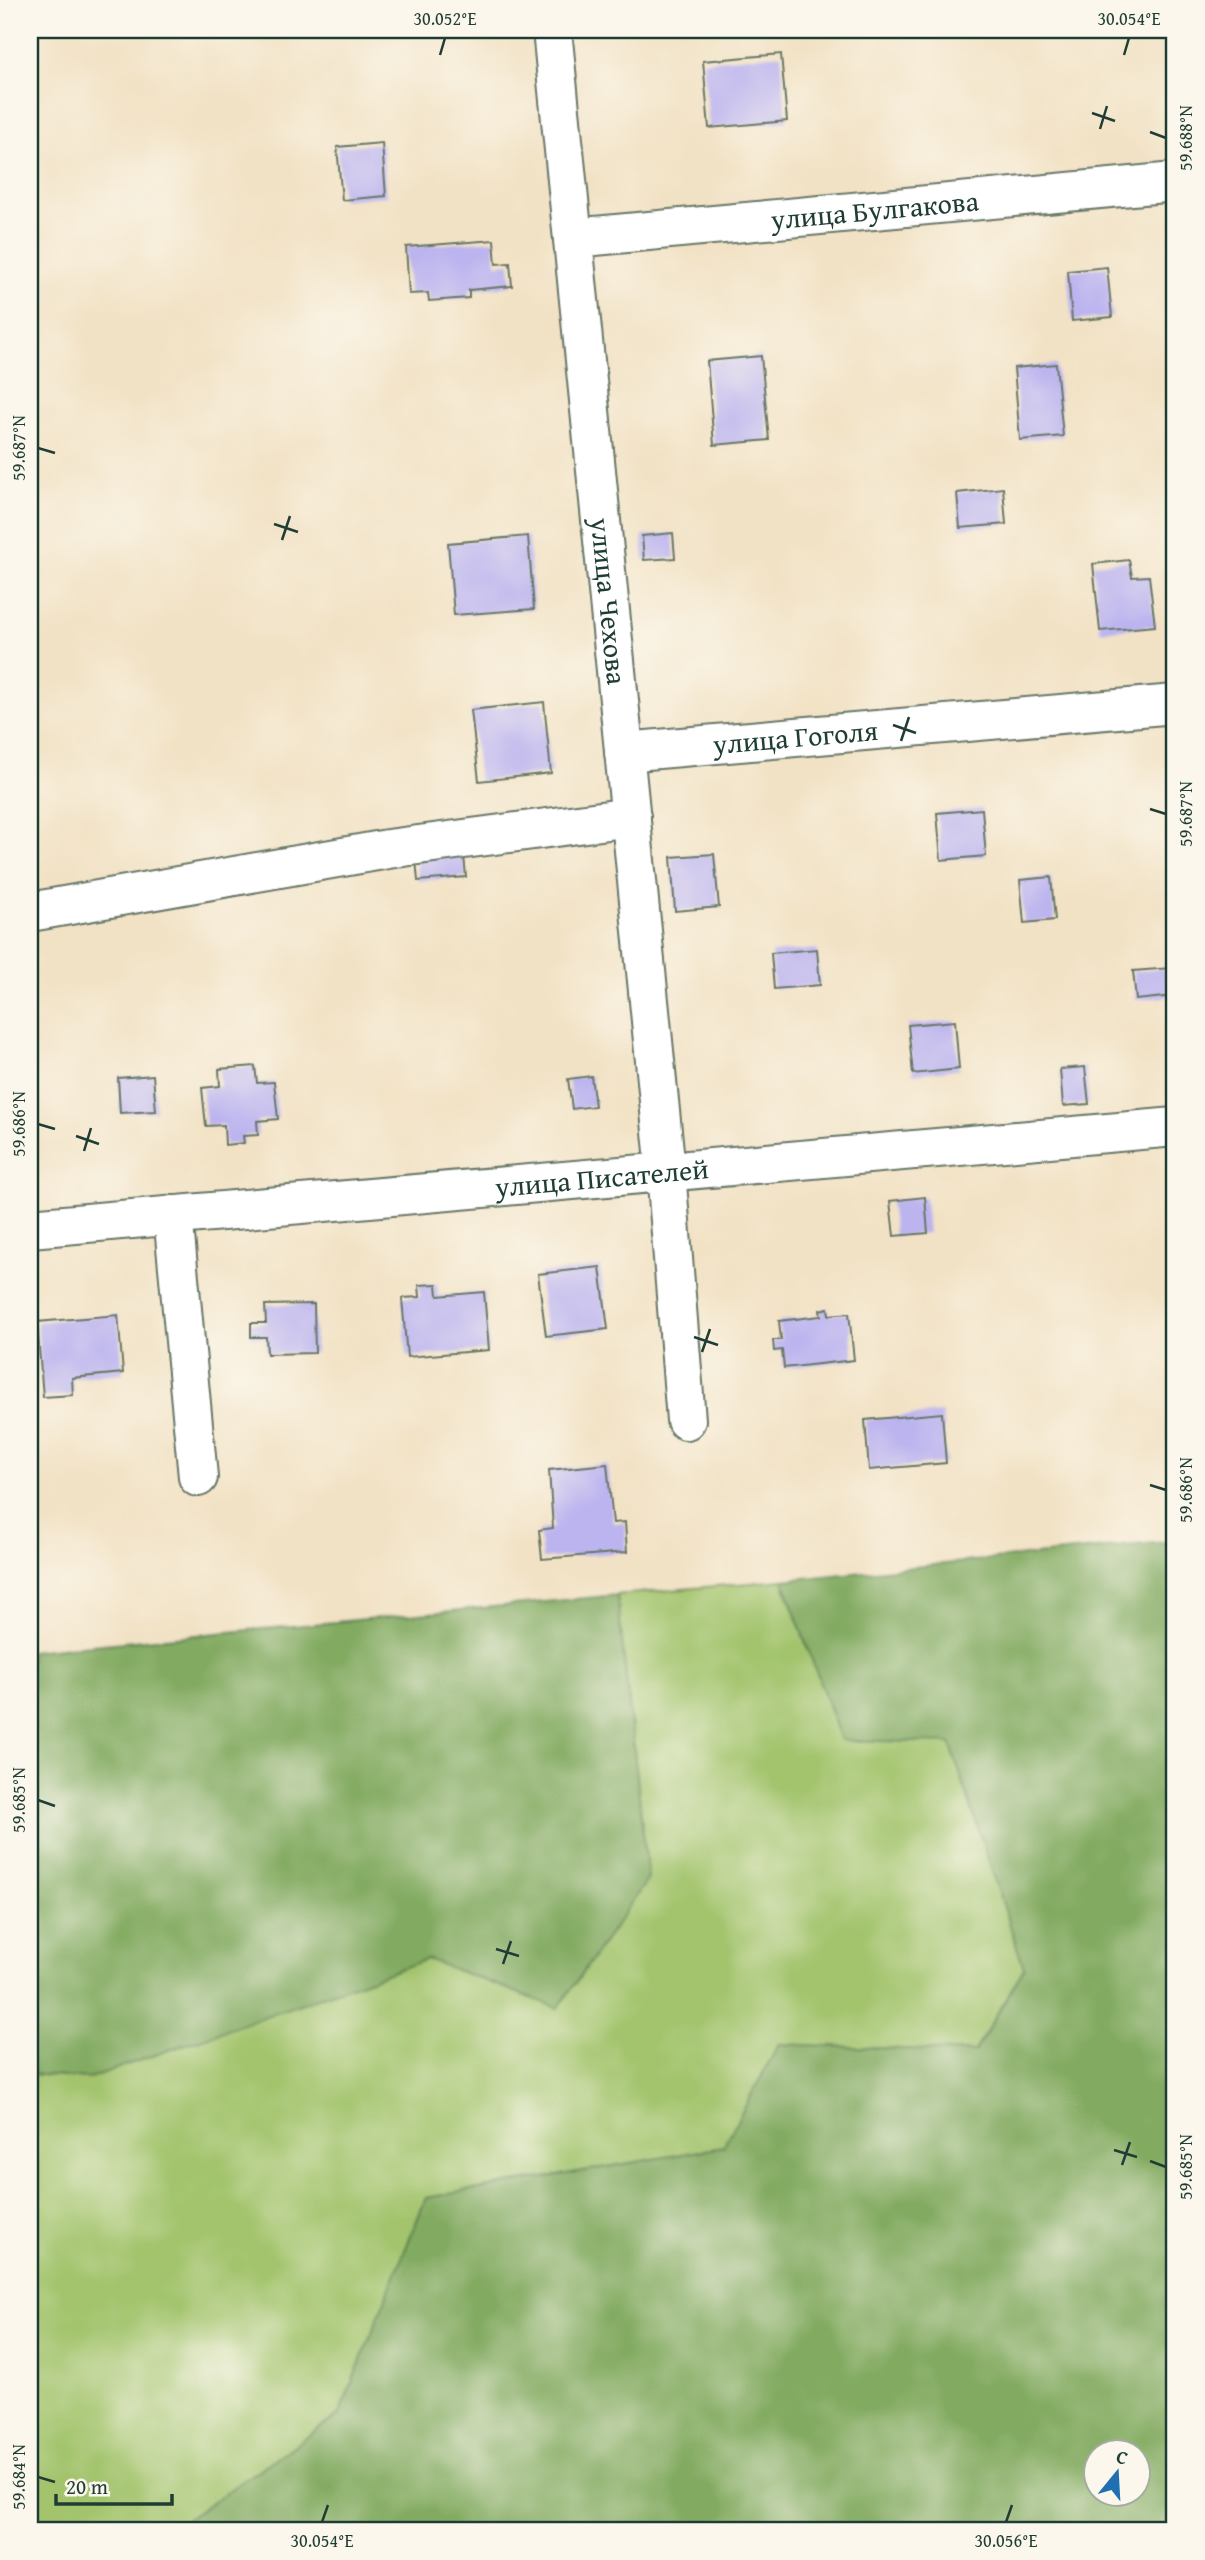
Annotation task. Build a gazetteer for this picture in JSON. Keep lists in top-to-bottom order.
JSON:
{
  "streets": {
    "street": [
      "улица Булгакова",
      "улица Чехова",
      "улица Гоголя",
      "улица Писателей"
    ]
  },
  "crossings": [
    ["улица Булгакова", "улица Чехова"],
    ["улица Чехова", "улица Гоголя"],
    ["улица Чехова", "улица Писателей"]
  ],
  "scale_bar": "20 m",
  "north": "top",
  "coordinates": [
    "30.052°E",
    "30.054°E",
    "59.688°N",
    "59.687°N",
    "59.686°N",
    "59.685°N",
    "59.684°N",
    "30.056°E"
  ]
}
